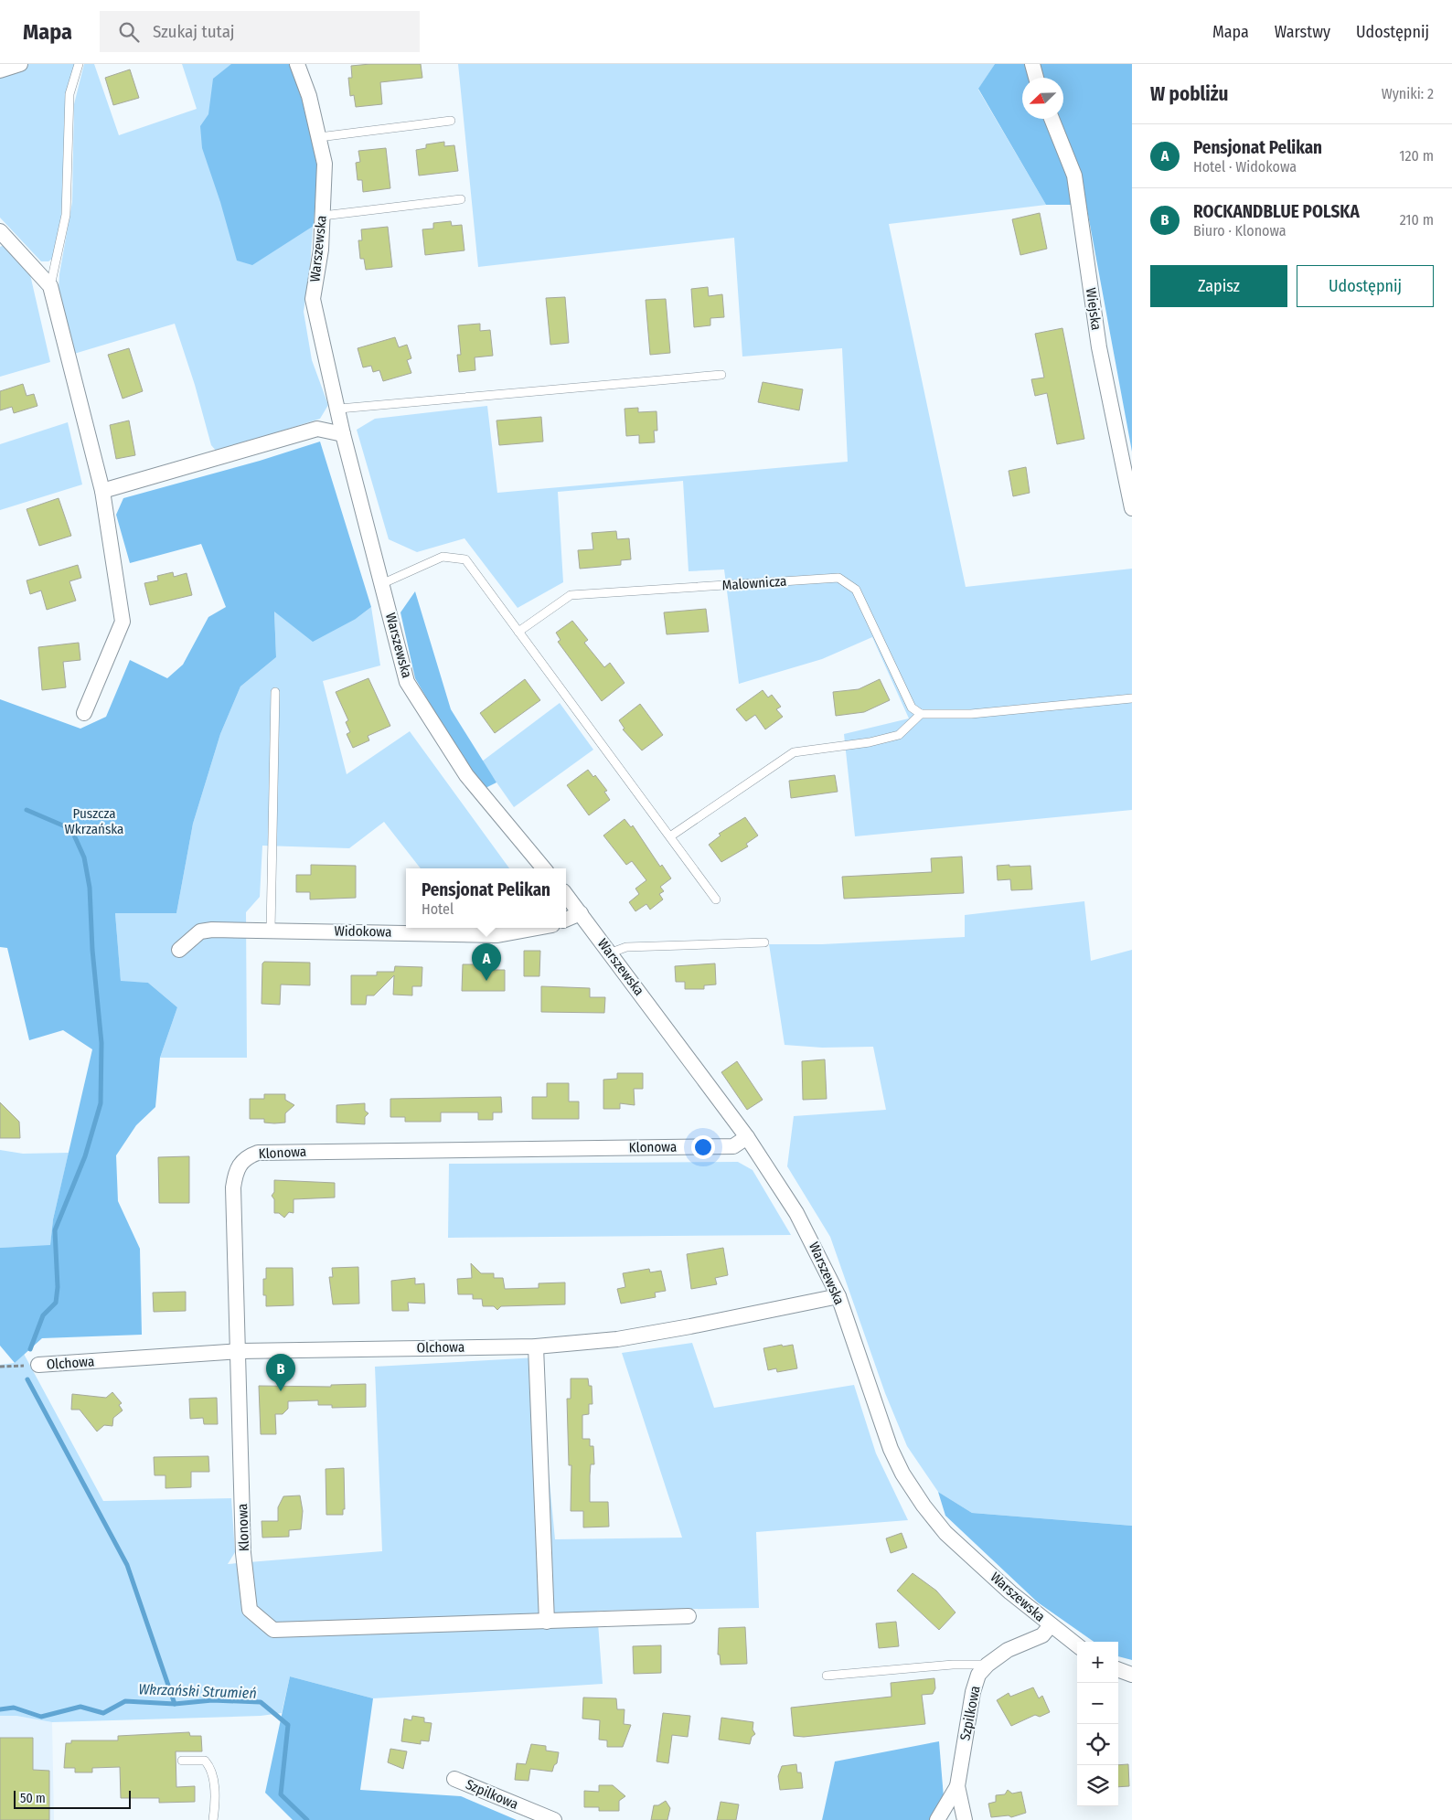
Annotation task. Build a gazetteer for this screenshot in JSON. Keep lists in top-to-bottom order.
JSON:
{
  "streets": {
    "street": [
      "Warszewska",
      "Wiejska",
      "Widokowa",
      "Klonowa",
      "Olchowa",
      "Szpilkowa"
    ],
    "lane": ["Malownicza"]
  },
  "crossings": [
    ["Warszewska", "Klonowa"],
    ["Warszewska", "Olchowa"],
    ["Warszewska", "Szpilkowa"],
    ["Klonowa", "Olchowa"]
  ],
  "water": ["Wkrzański Strumień"],
  "parks": ["Puszcza Wkrzańska"],
  "scale_bar": "50 m",
  "north": "bottom left",
  "page": {
    "header": "Mapa",
    "search": "Szukaj tutaj",
    "nav": ["Mapa", "Warstwy", "Udostępnij"],
    "heading": ["W pobliżu", "Wyniki: 2"],
    "list": [
      {
        "mark": "A",
        "name": "Pensjonat Pelikan",
        "note": "Hotel · Widokowa",
        "value": "120 m"
      },
      {
        "mark": "B",
        "name": "ROCKANDBLUE POLSKA",
        "note": "Biuro · Klonowa",
        "value": "210 m"
      }
    ],
    "buttons": ["Zapisz", "Udostępnij"],
    "popup": ["Pensjonat Pelikan", "Hotel"],
    "pins": ["A", "B"],
    "map_buttons": ["+", "−"],
    "scale": "50 m"
  }
}
